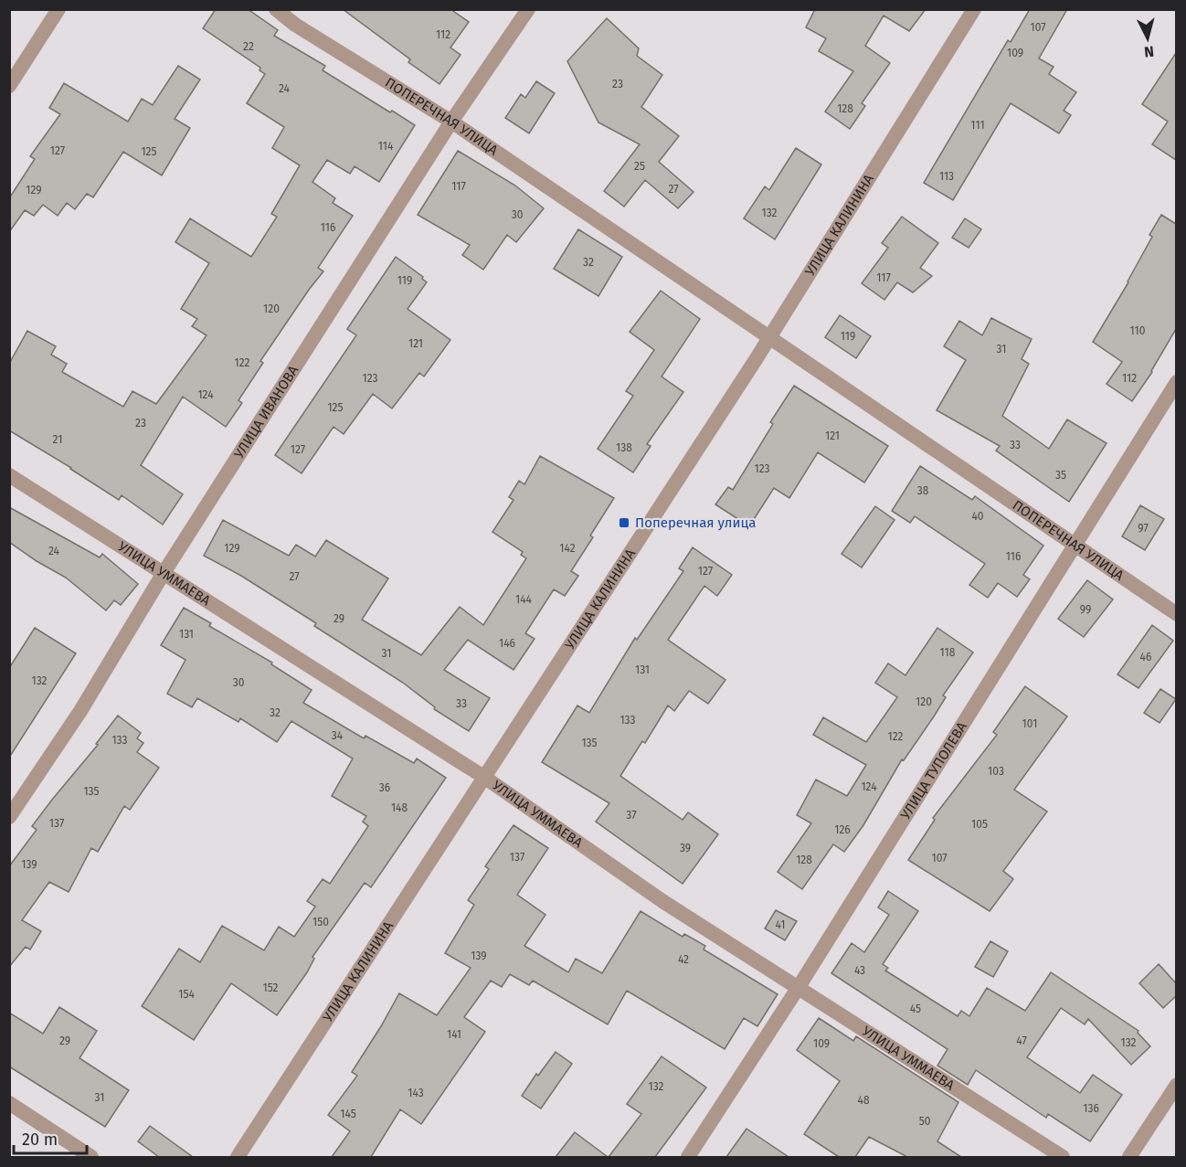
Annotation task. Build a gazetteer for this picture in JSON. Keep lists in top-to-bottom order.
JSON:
{
  "streets": {
    "street": [
      "ПОПЕРЕЧНАЯ УЛИЦА",
      "УЛИЦА КАЛИНИНА",
      "УЛИЦА ИВАНОВА",
      "УЛИЦА УММАЕВА",
      "УЛИЦА ТУПОЛЕВА"
    ]
  },
  "crossings": [
    ["ПОПЕРЕЧНАЯ УЛИЦА", "УЛИЦА КАЛИНИНА"],
    ["ПОПЕРЕЧНАЯ УЛИЦА", "УЛИЦА ИВАНОВА"],
    ["ПОПЕРЕЧНАЯ УЛИЦА", "УЛИЦА ТУПОЛЕВА"],
    ["УЛИЦА КАЛИНИНА", "УЛИЦА УММАЕВА"],
    ["УЛИЦА ИВАНОВА", "УЛИЦА УММАЕВА"],
    ["УЛИЦА УММАЕВА", "УЛИЦА ТУПОЛЕВА"]
  ],
  "places": {
    "transit": ["Поперечная улица"]
  },
  "house_numbers": [
    "107",
    "112",
    "22",
    "109",
    "23",
    "24",
    "128",
    "111",
    "114",
    "127",
    "125",
    "25",
    "113",
    "117",
    "27",
    "129",
    "132",
    "30",
    "116",
    "32",
    "117",
    "119",
    "120",
    "110",
    "119",
    "121",
    "31",
    "122",
    "123",
    "112",
    "124",
    "125",
    "23",
    "121",
    "21",
    "33",
    "138",
    "127",
    "123",
    "35",
    "38",
    "40",
    "97",
    "129",
    "142",
    "24",
    "116",
    "127",
    "27",
    "144",
    "99",
    "29",
    "131",
    "146",
    "118",
    "31",
    "46",
    "131",
    "132",
    "30",
    "120",
    "33",
    "32",
    "133",
    "101",
    "34",
    "122",
    "133",
    "135",
    "103",
    "124",
    "36",
    "135",
    "148",
    "37",
    "137",
    "105",
    "126",
    "39",
    "137",
    "107",
    "128",
    "139",
    "150",
    "41",
    "139",
    "42",
    "43",
    "152",
    "154",
    "45",
    "141",
    "29",
    "47",
    "132",
    "109",
    "132",
    "143",
    "31",
    "48",
    "136",
    "145",
    "50"
  ],
  "scale_bar": "20 m",
  "north": "bottom"
}
